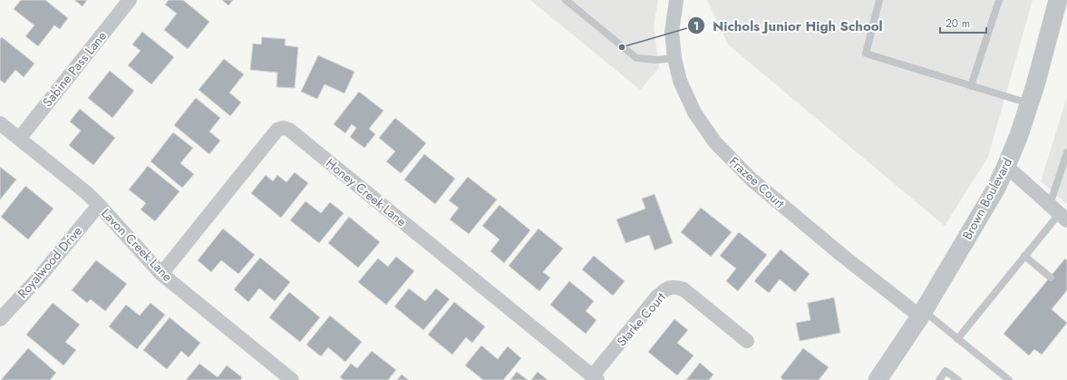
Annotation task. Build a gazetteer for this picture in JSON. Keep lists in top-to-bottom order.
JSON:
{
  "streets": {
    "street": [
      "Sabine Pass Lane",
      "Frazee Court",
      "Honey Creek Lane",
      "Brown Boulevard",
      "Lavon Creek Lane",
      "Royalwood Drive",
      "Starke Court"
    ]
  },
  "crossings": [
    ["Sabine Pass Lane", "Lavon Creek Lane"],
    ["Frazee Court", "Brown Boulevard"],
    ["Honey Creek Lane", "Lavon Creek Lane"],
    ["Honey Creek Lane", "Starke Court"],
    ["Lavon Creek Lane", "Royalwood Drive"]
  ],
  "places": ["Nichols Junior High School"],
  "scale_bar": "20 m"
}
